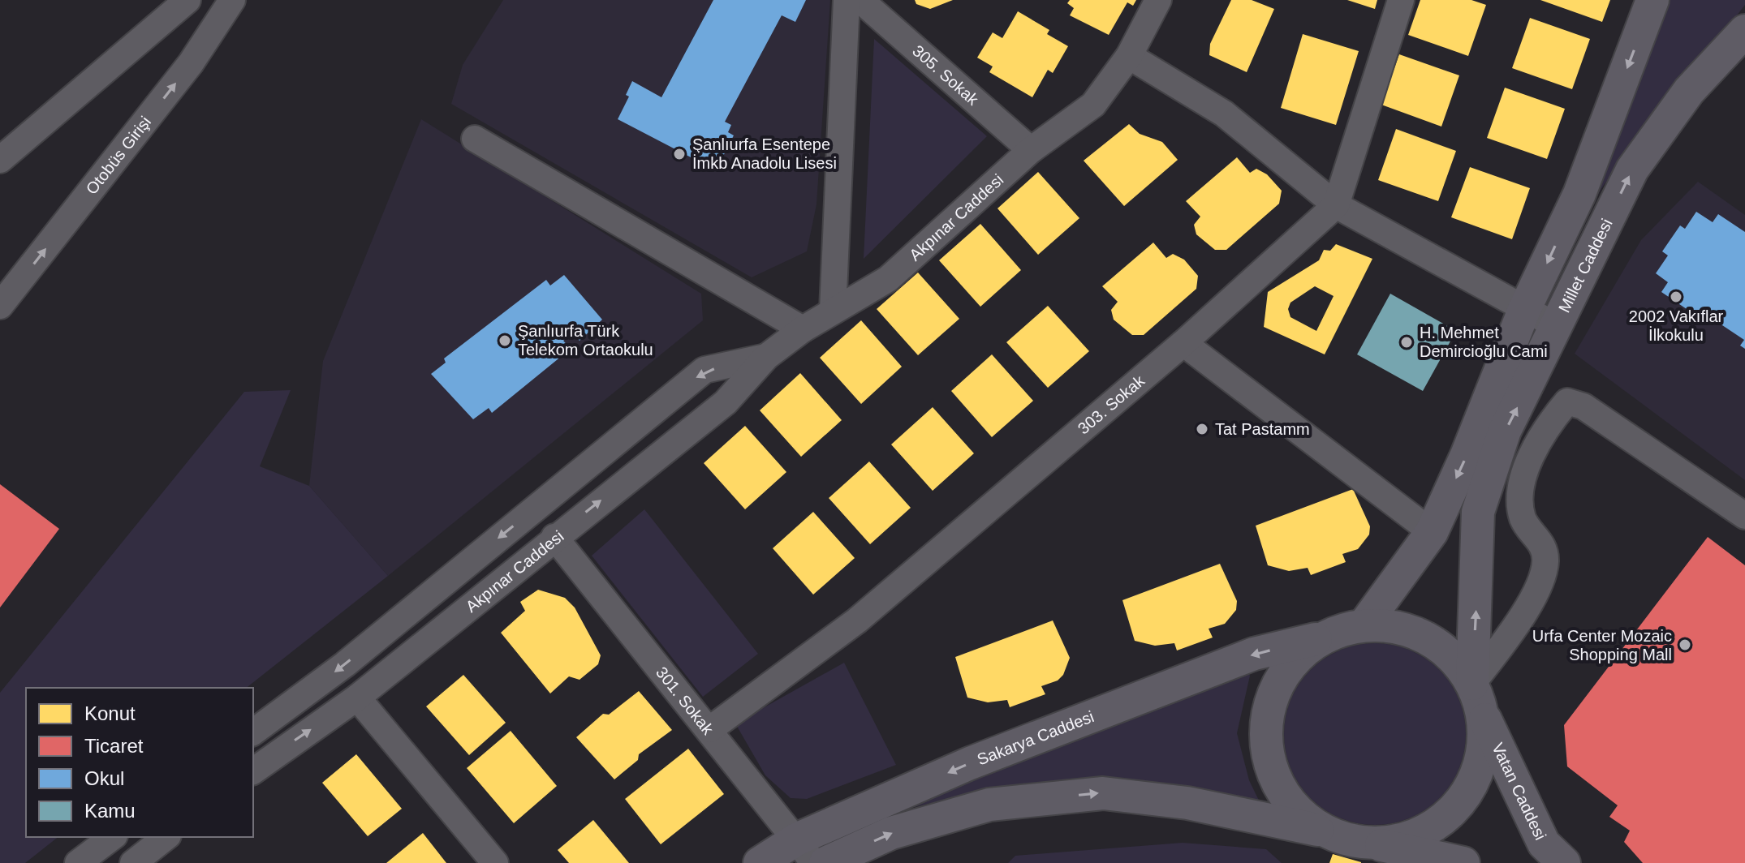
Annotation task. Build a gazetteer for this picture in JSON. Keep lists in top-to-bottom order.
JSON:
{
  "streets": {
    "main road": ["Millet Caddesi", "Sakarya Caddesi", "Vatan Caddesi"],
    "street": [
      "305. Sokak",
      "Otobüs Girişi",
      "Akpınar Caddesi",
      "303. Sokak",
      "301. Sokak"
    ]
  },
  "crossings": [
    ["305. Sokak", "Akpınar Caddesi"],
    ["Akpınar Caddesi", "301. Sokak"],
    ["Millet Caddesi", "Sakarya Caddesi"],
    ["Millet Caddesi", "Vatan Caddesi"],
    ["303. Sokak", "301. Sokak"],
    ["301. Sokak", "Sakarya Caddesi"],
    ["Sakarya Caddesi", "Vatan Caddesi"]
  ],
  "places": [
    "Şanlıurfa Esentepe İmkb Anadolu Lisesi",
    "2002 Vakıflar İlkokulu",
    "Şanlıurfa Türk Telekom Ortaokulu",
    "H. Mehmet Demircioğlu Cami",
    "Tat Pastamm",
    "Urfa Center Mozaic Shopping Mall"
  ],
  "legend": [
    "Konut",
    "Ticaret",
    "Okul",
    "Kamu"
  ]
}
